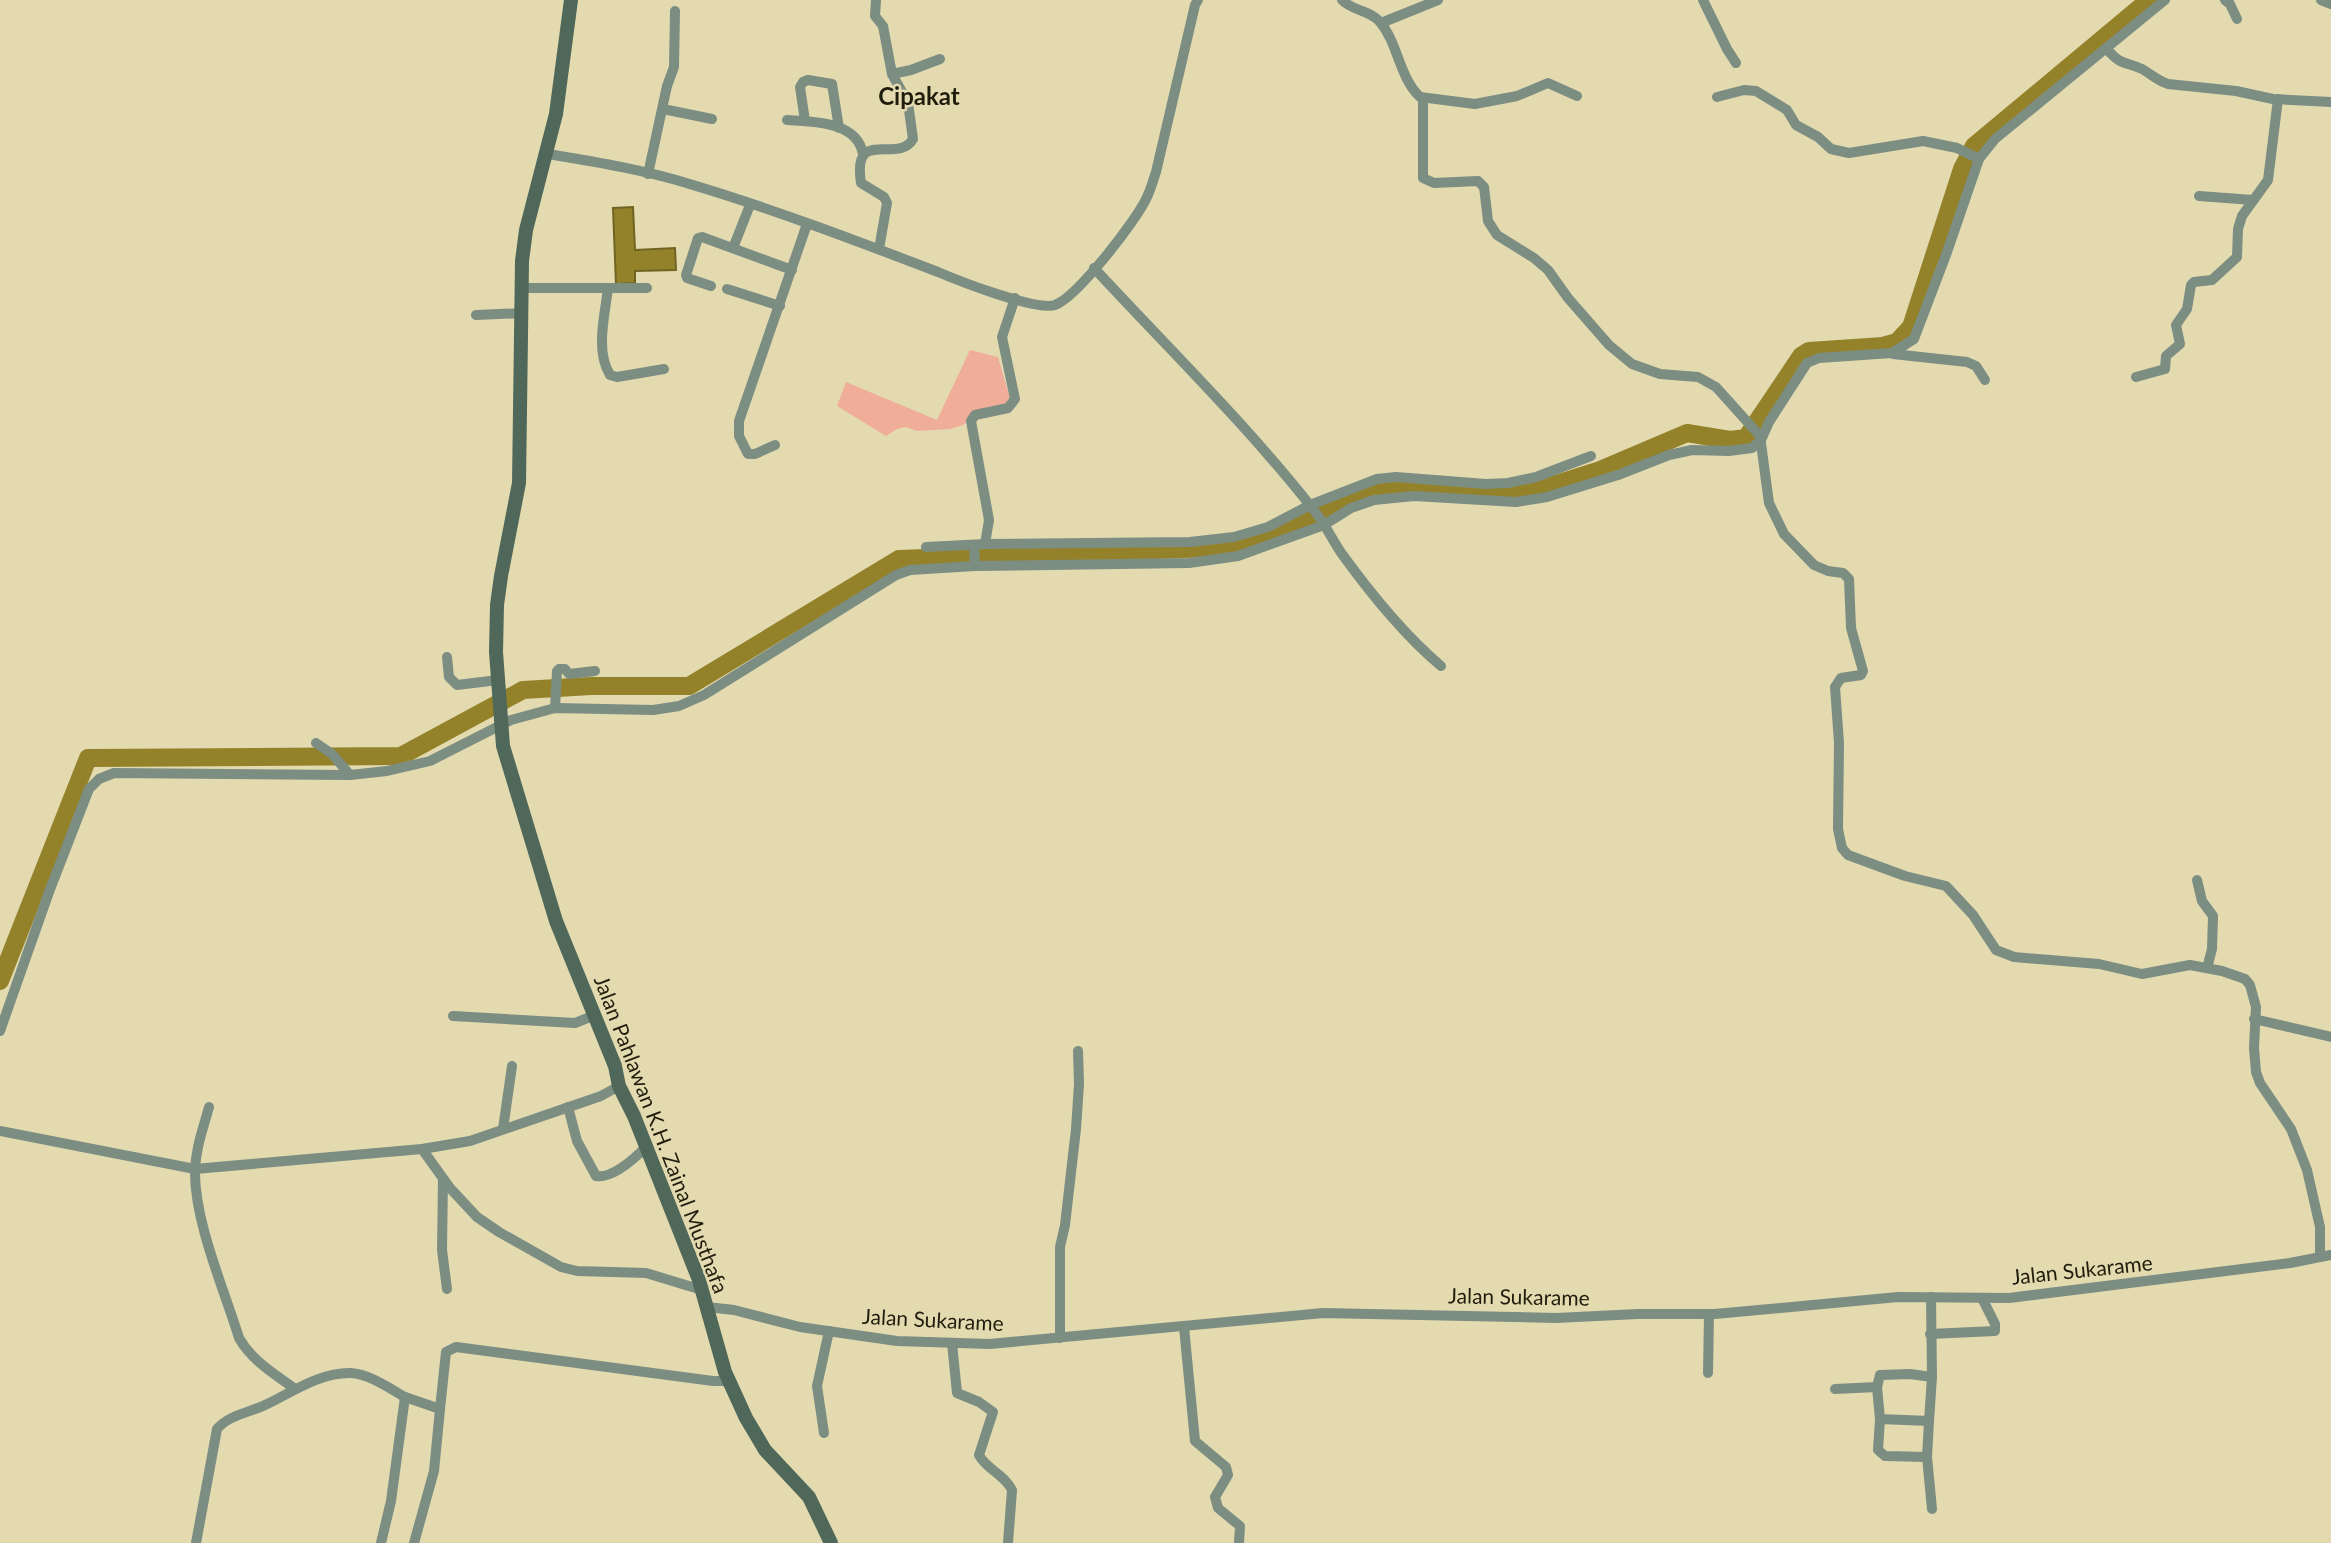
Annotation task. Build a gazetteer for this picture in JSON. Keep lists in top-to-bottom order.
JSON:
{
  "streets": {
    "street": ["Jalan Pahlawan K.H. Zainal Musthafa", "Jalan Sukarame"]
  },
  "crossings": [
    ["Jalan Pahlawan K.H. Zainal Musthafa", "Jalan Sukarame"]
  ],
  "districts": ["Cipakat"]
}
